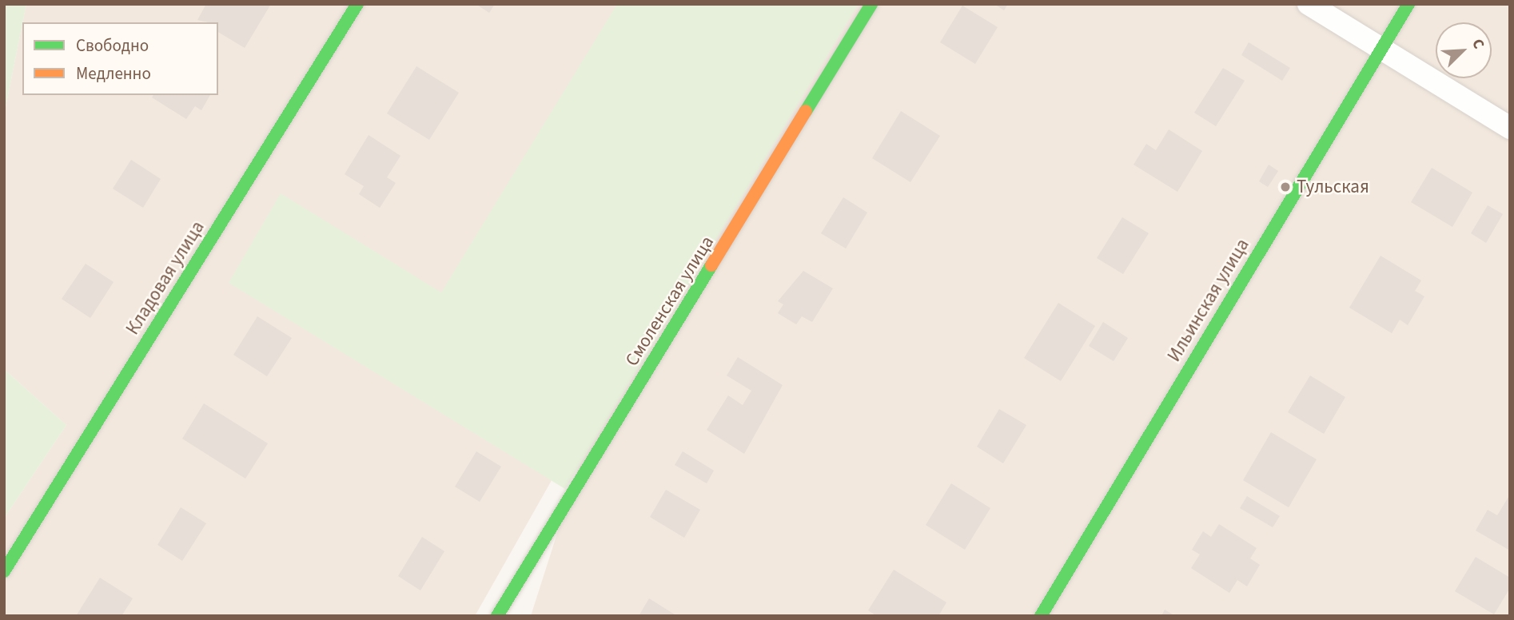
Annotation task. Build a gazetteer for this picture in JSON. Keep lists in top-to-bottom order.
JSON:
{
  "streets": {
    "street": ["Кладовая улица", "Ильинская улица", "Смоленская улица"]
  },
  "places": ["Тульская"],
  "legend": ["Свободно", "Медленно"],
  "north": "top right"
}
